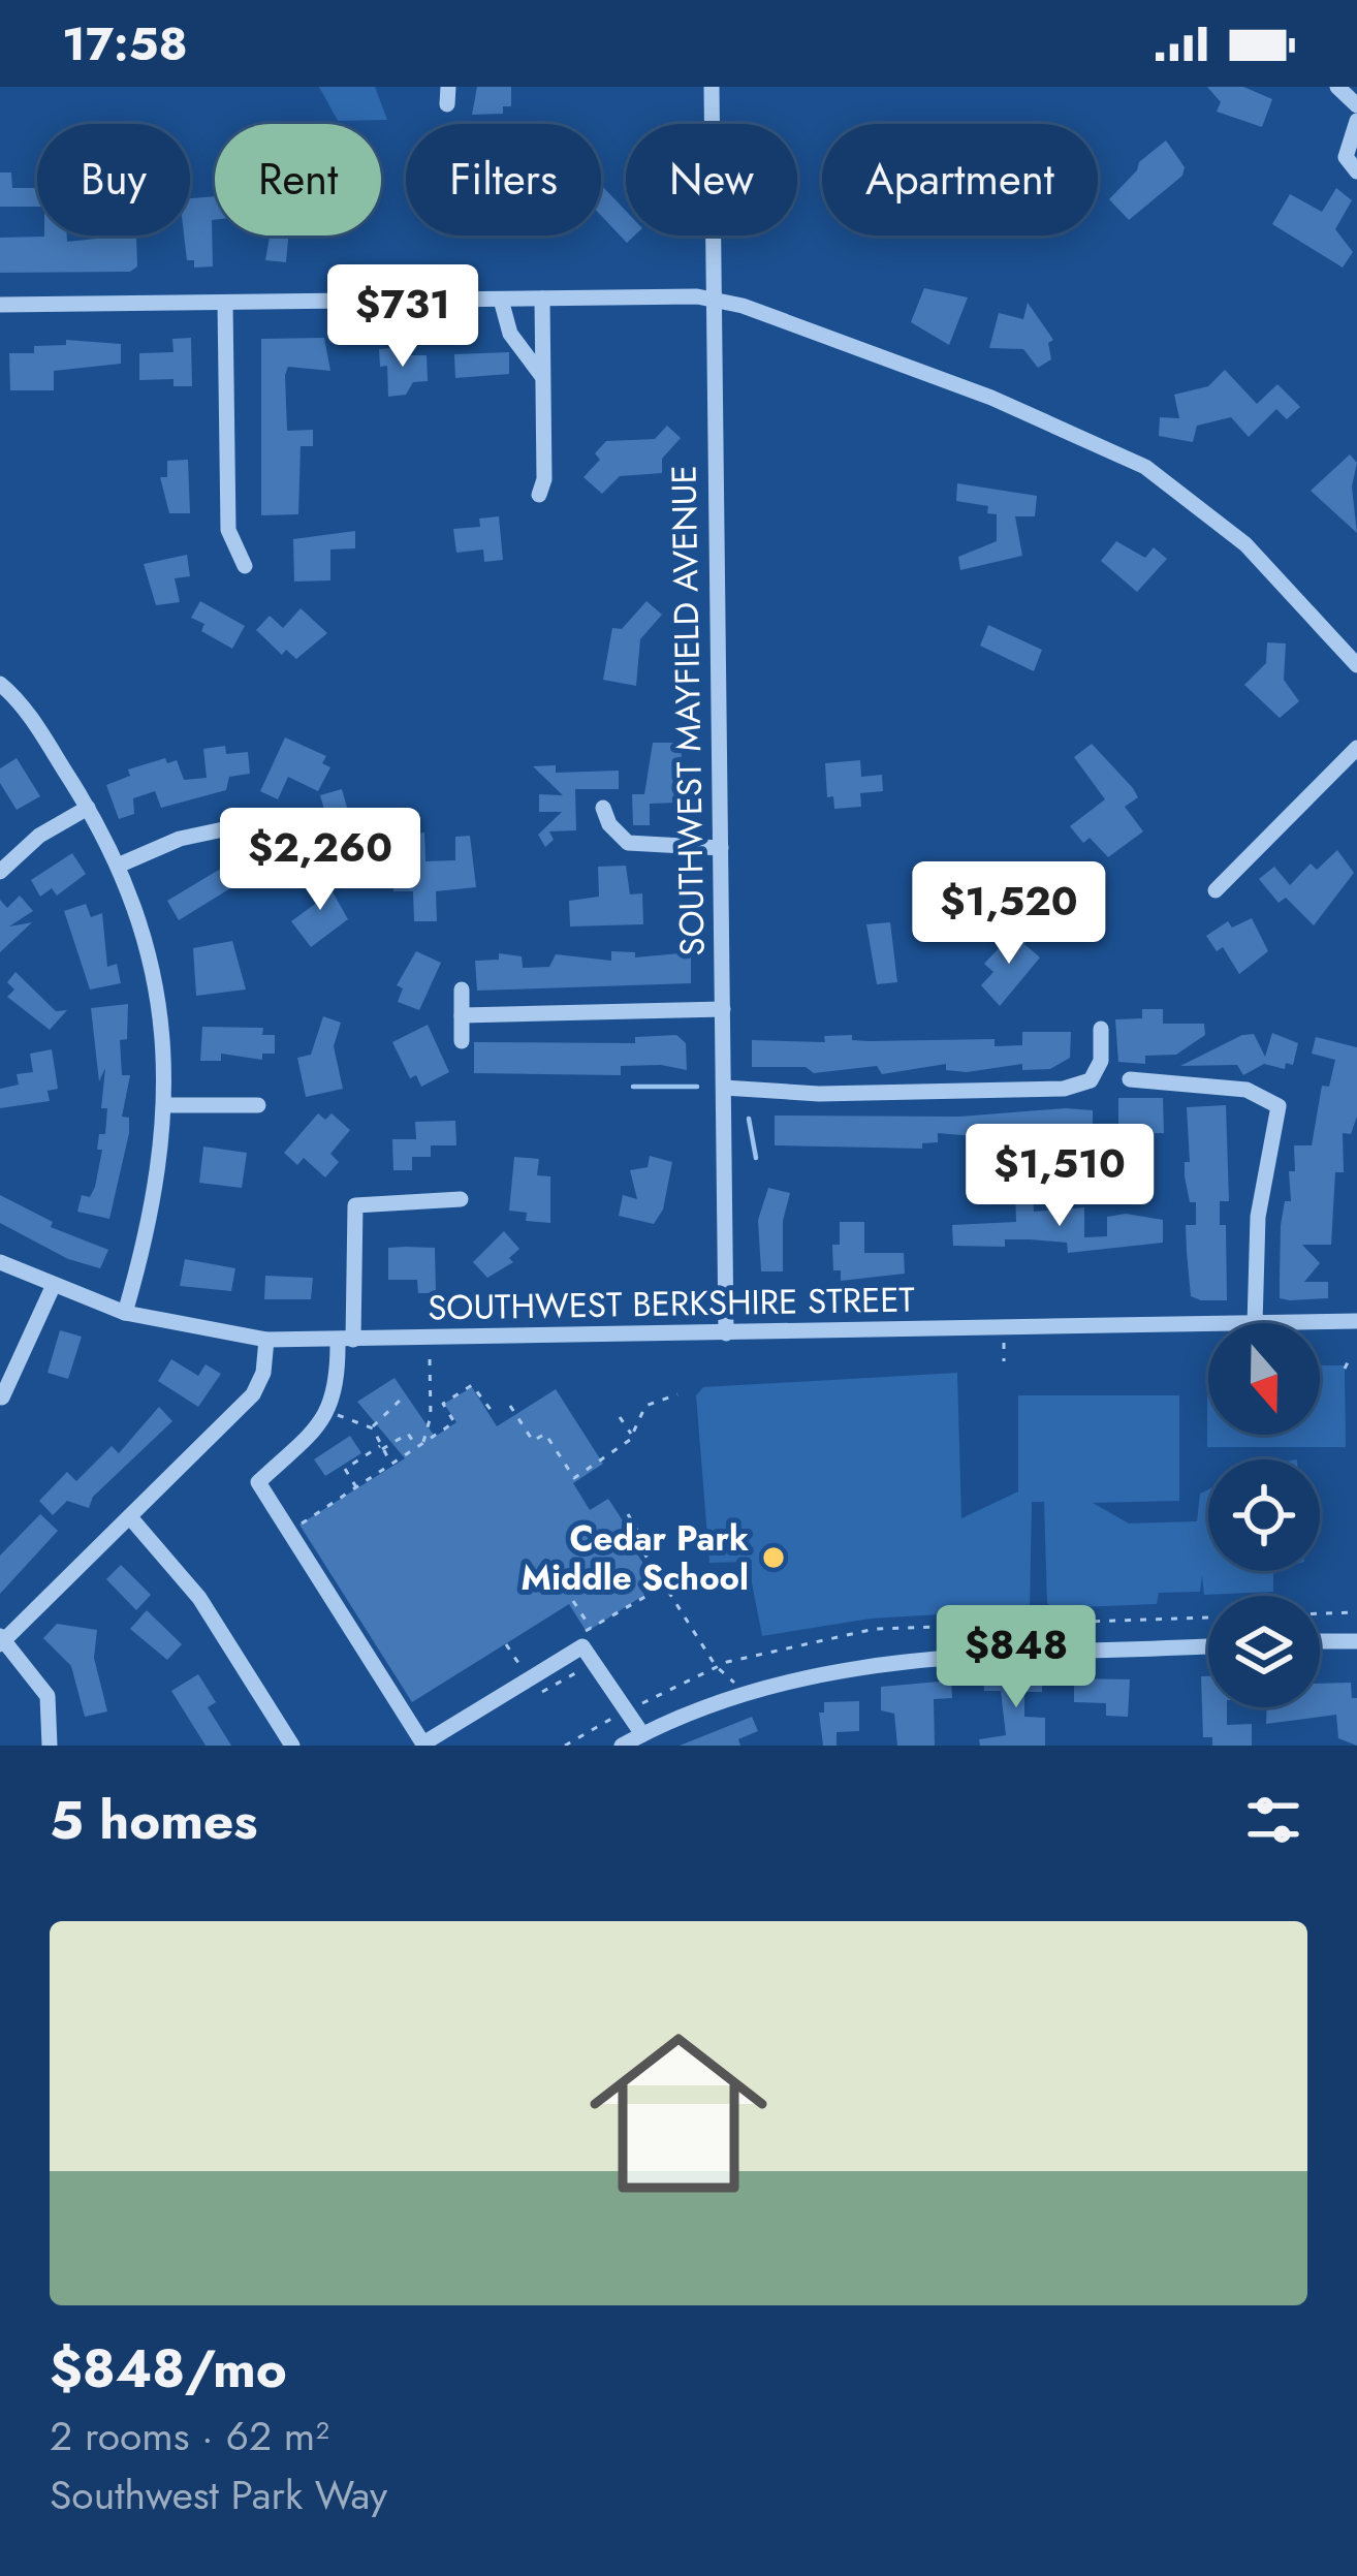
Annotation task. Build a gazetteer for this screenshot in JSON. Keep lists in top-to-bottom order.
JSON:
{
  "streets": {
    "street": ["SOUTHWEST MAYFIELD AVENUE", "SOUTHWEST BERKSHIRE STREET"]
  },
  "crossings": [
    ["SOUTHWEST MAYFIELD AVENUE", "SOUTHWEST BERKSHIRE STREET"]
  ],
  "places": ["Cedar Park Middle School"],
  "north": "bottom",
  "page": {
    "status": "17:58",
    "chip": [
      "Buy",
      "Rent",
      "Filters",
      "New",
      "Apartment"
    ],
    "price": [
      "$731",
      "$2,260",
      "$1,520",
      "$1,510",
      "$848"
    ],
    "heading": "5 homes",
    "list": [
      {
        "name": "$848/mo",
        "note": "2 rooms · 62 m² · Southwest Park Way"
      }
    ]
  }
}
